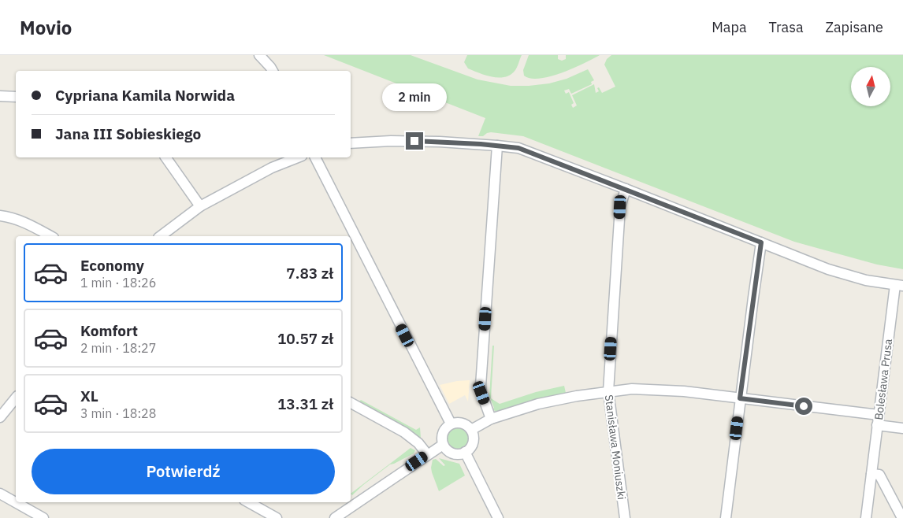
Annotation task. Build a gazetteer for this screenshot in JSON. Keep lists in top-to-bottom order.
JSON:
{
  "streets": {
    "street": ["Bolesława Prusa", "Stanisława Moniuszki"]
  },
  "north": "top",
  "page": {
    "header": "Movio",
    "nav": ["Mapa", "Trasa", "Zapisane"],
    "banner": ["Cypriana Kamila Norwida", "Jana III Sobieskiego"],
    "bubble": "2 min",
    "list": [
      {
        "name": "Economy",
        "note": "1 min · 18:26",
        "value": "7.83 zł"
      },
      {
        "name": "Komfort",
        "note": "2 min · 18:27",
        "value": "10.57 zł"
      },
      {
        "name": "XL",
        "note": "3 min · 18:28",
        "value": "13.31 zł"
      }
    ],
    "buttons": "Potwierdź"
  }
}
